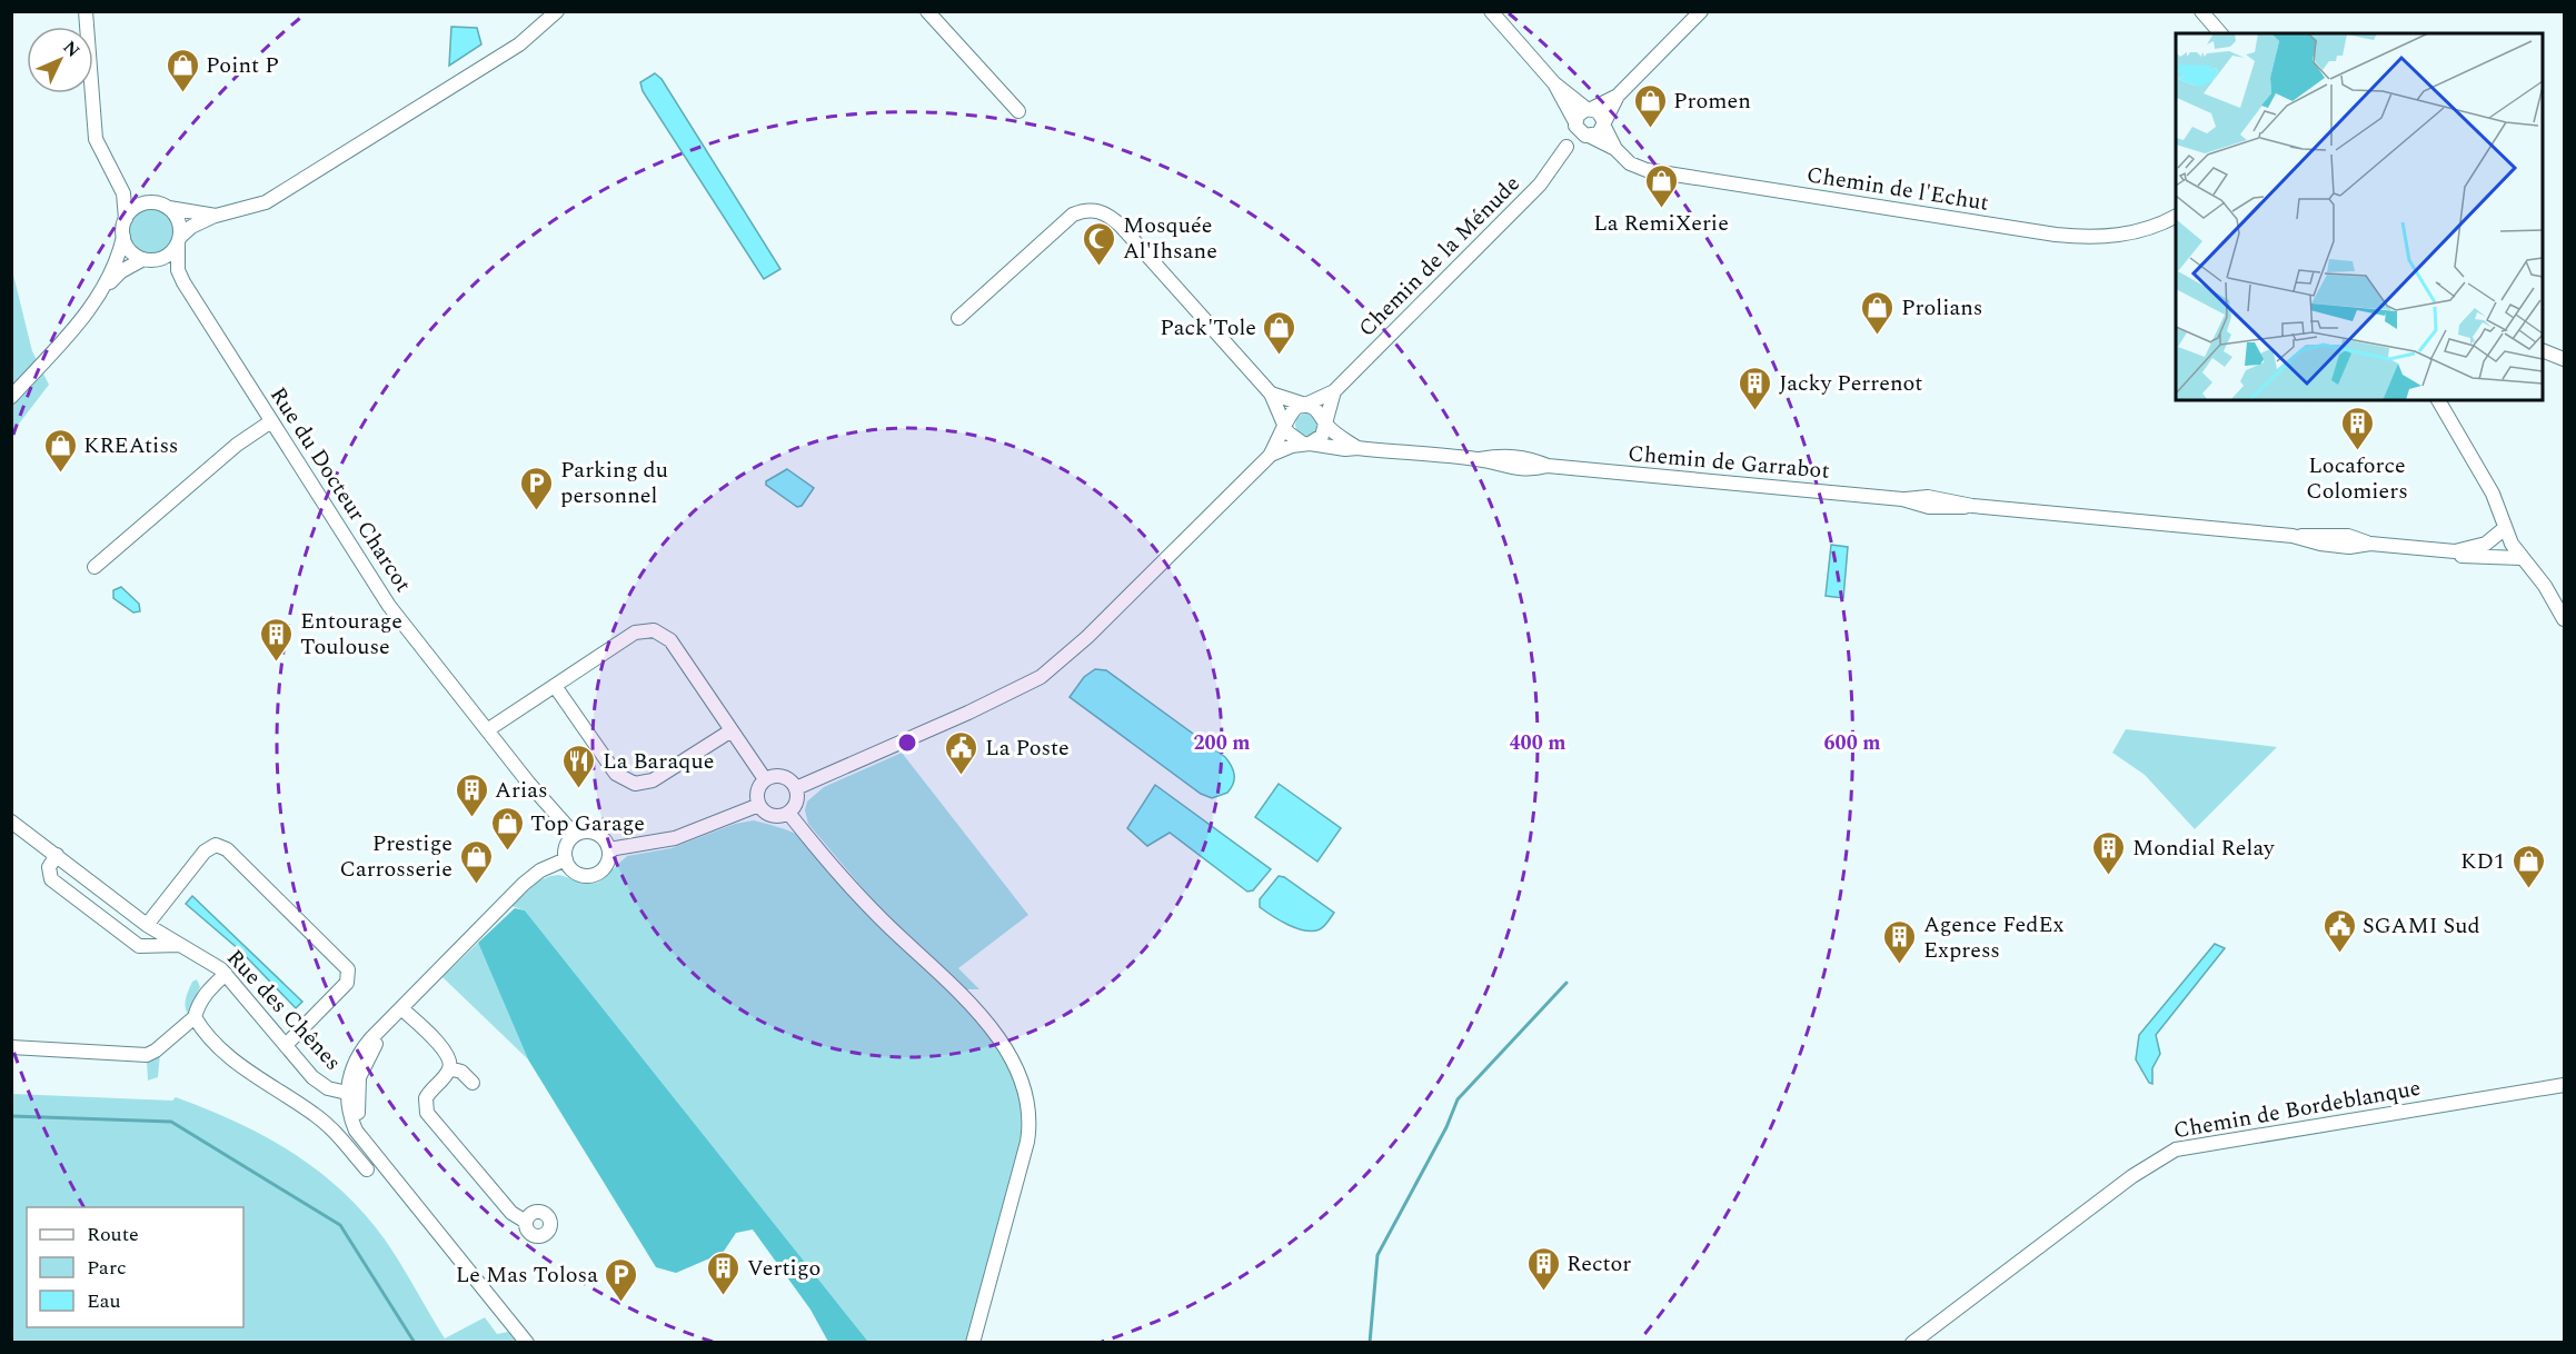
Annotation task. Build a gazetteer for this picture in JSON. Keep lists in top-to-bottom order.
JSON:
{
  "streets": {
    "street": [
      "Chemin de l'Echut",
      "Chemin de la Ménude",
      "Chemin de Garrabot",
      "Rue du Docteur Charcot",
      "Rue des Chênes",
      "Chemin de Bordeblanque"
    ]
  },
  "crossings": [
    ["Chemin de l'Echut", "Chemin de la Ménude"],
    ["Chemin de la Ménude", "Chemin de Garrabot"]
  ],
  "places": {
    "shop": [
      "Point P",
      "Promen",
      "La RemiXerie",
      "Prolians",
      "Pack'Tole",
      "KREAtiss",
      "Top Garage",
      "Prestige Carrosserie",
      "KD1"
    ],
    "mosque": ["Mosquée Al'Ihsane"],
    "building": [
      "Jacky Perrenot",
      "Locaforce Colomiers",
      "Entourage Toulouse",
      "Arias",
      "Mondial Relay",
      "Agence FedEx Express",
      "Rector",
      "Vertigo"
    ],
    "parking": ["Parking du personnel", "Le Mas Tolosa"],
    "public building": ["La Poste", "SGAMI Sud"],
    "restaurant": ["La Baraque"]
  },
  "legend": ["Route", "Parc", "Eau"],
  "north": "top right",
  "rings": ["200 m", "400 m", "600 m"]
}
